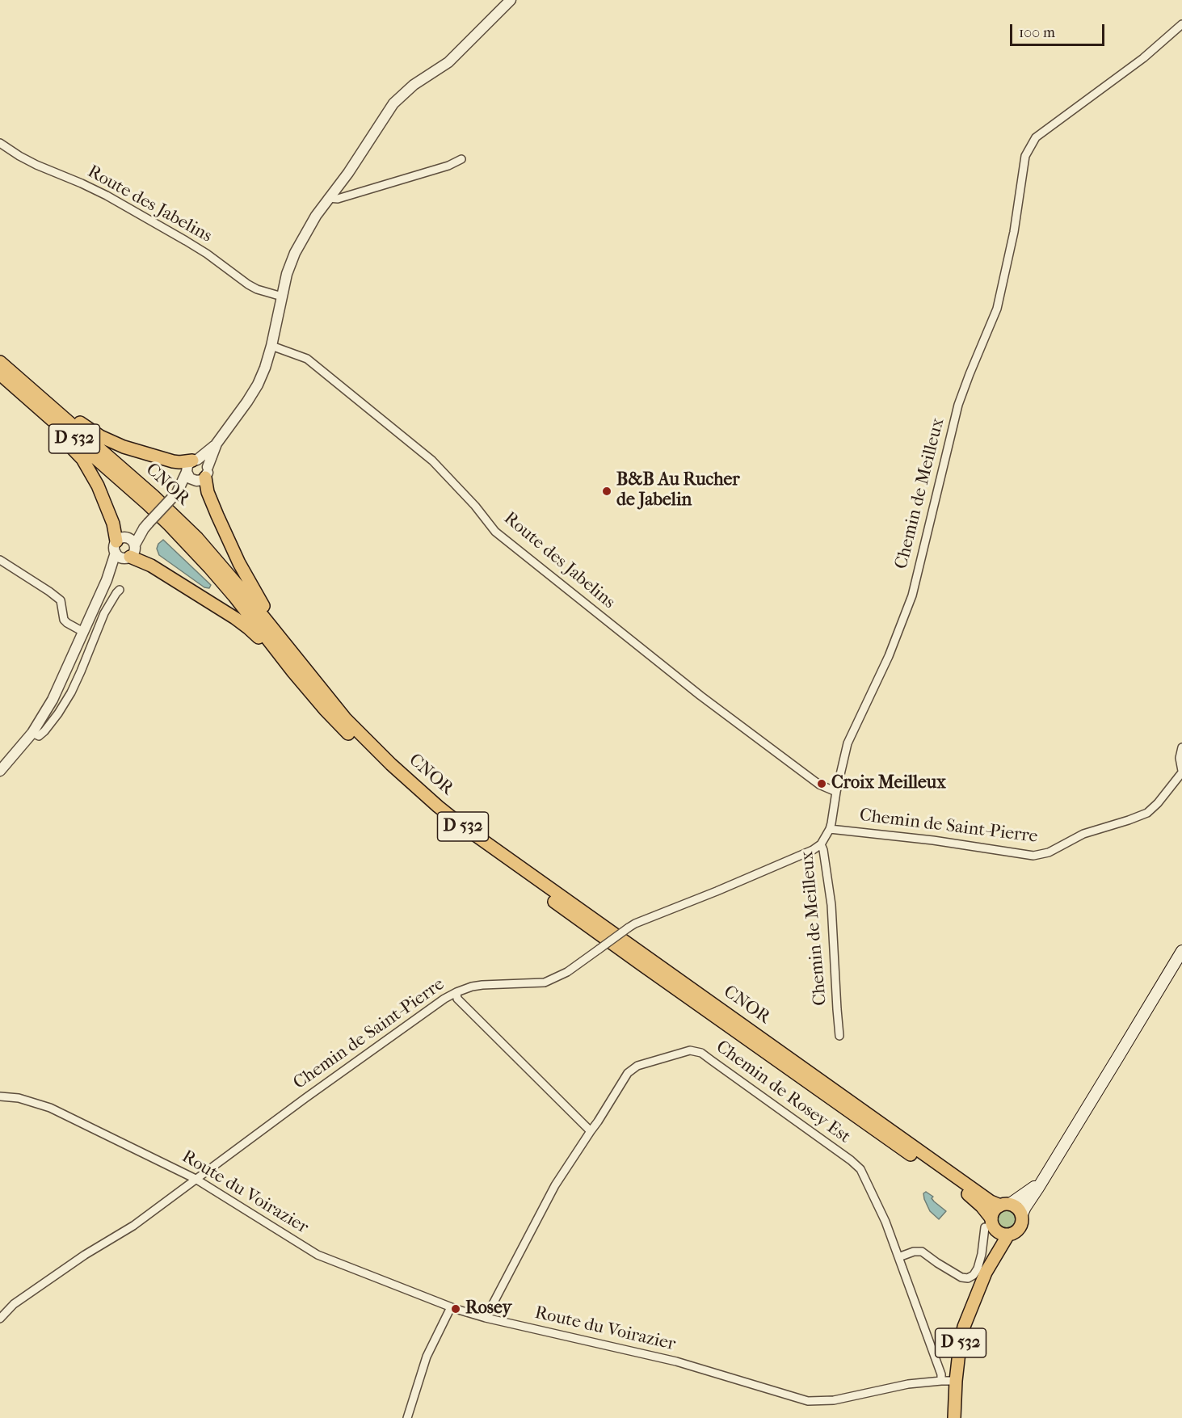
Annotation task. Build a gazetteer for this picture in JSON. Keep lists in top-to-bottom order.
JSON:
{
  "streets": {
    "main road": ["D 532", "CNOR"],
    "street": [
      "Route des Jabelins",
      "Chemin de Meilleux",
      "Chemin de Saint-Pierre",
      "Chemin de Rosey Est",
      "Route du Voirazier"
    ]
  },
  "crossings": [
    ["Route des Jabelins", "Chemin de Meilleux"],
    ["D 532", "CNOR"],
    ["D 532", "Route du Voirazier"],
    ["Chemin de Meilleux", "Chemin de Saint-Pierre"],
    ["Chemin de Saint-Pierre", "Route du Voirazier"],
    ["Chemin de Rosey Est", "Route du Voirazier"]
  ],
  "places": ["B&B Au Rucher de Jabelin", "Croix Meilleux", "Rosey"],
  "scale_bar": "100 m"
}
